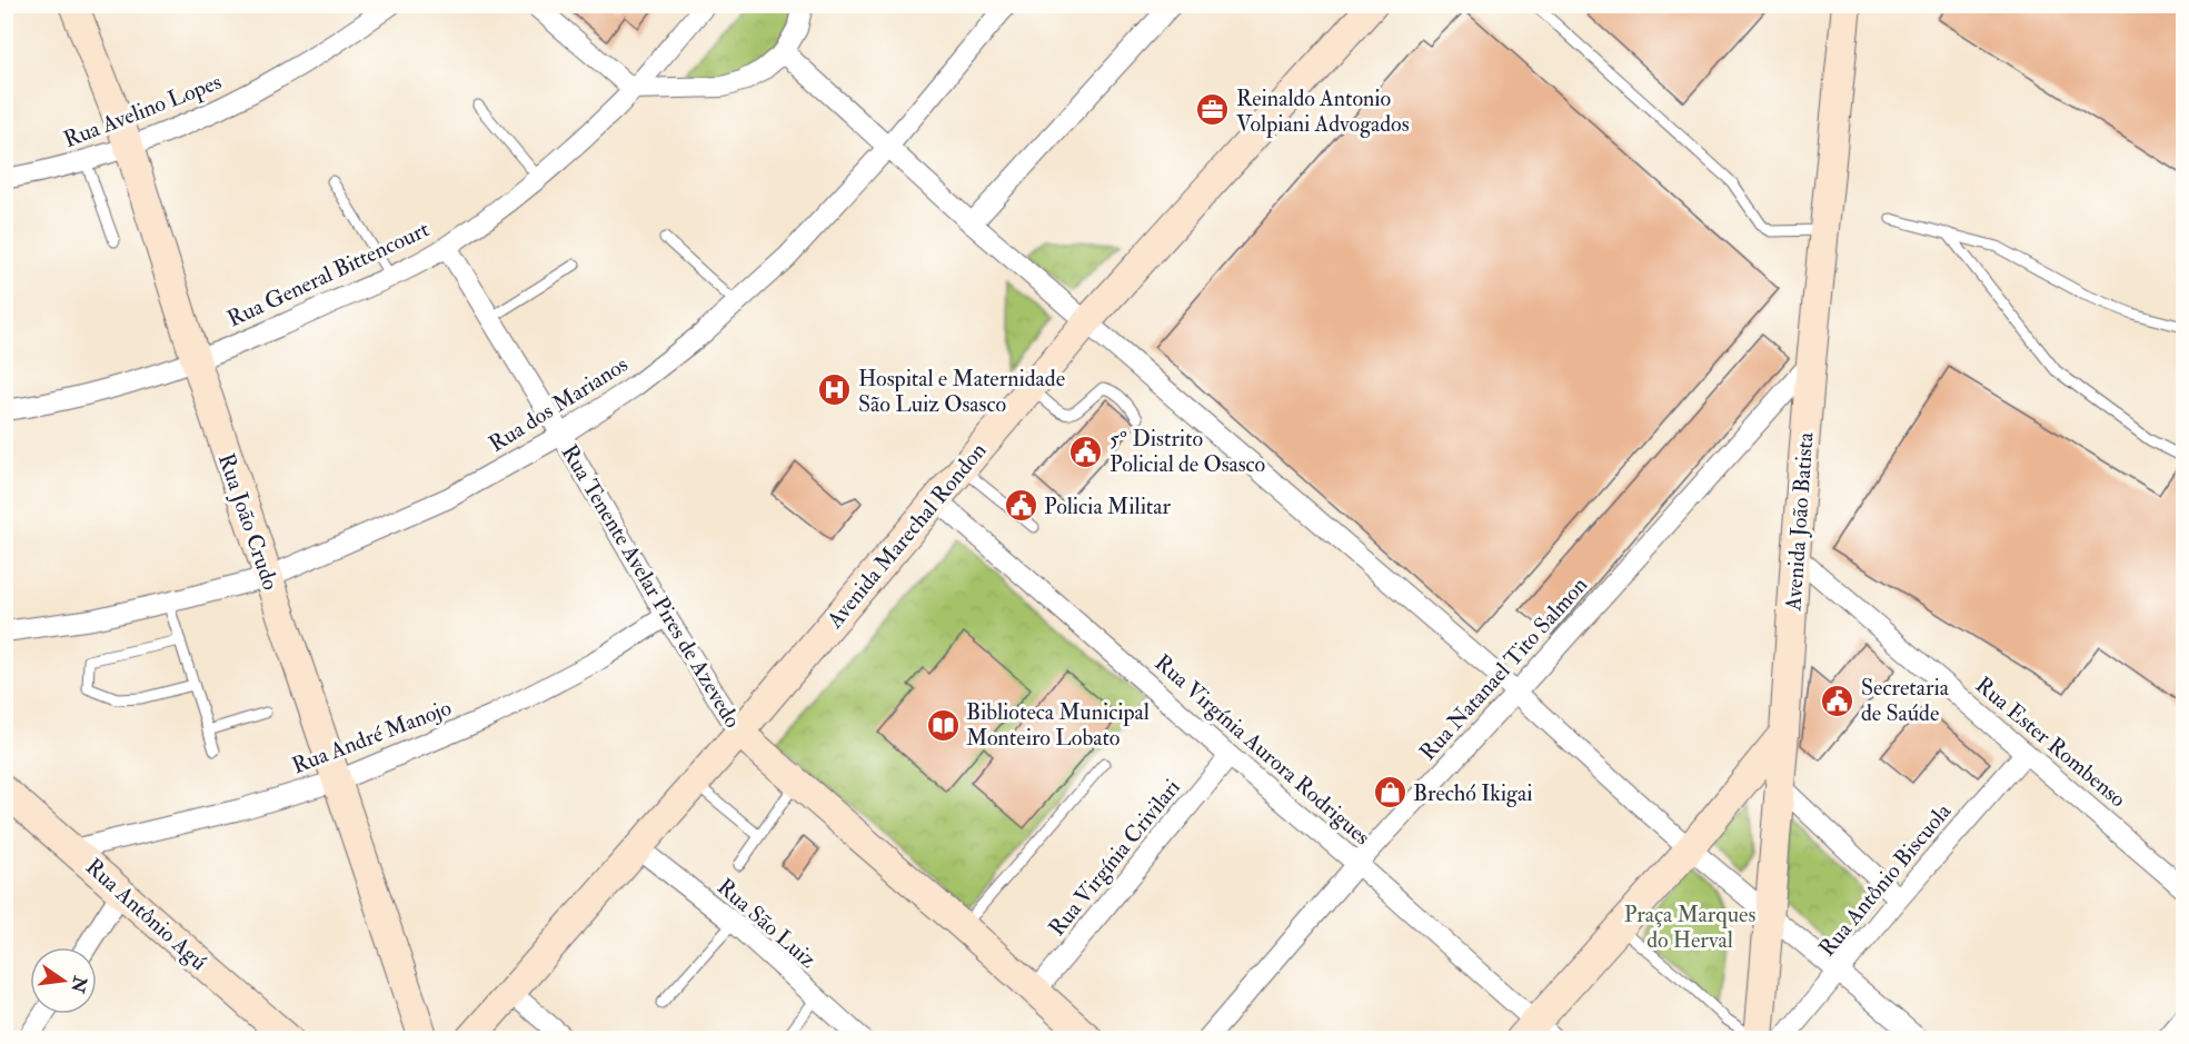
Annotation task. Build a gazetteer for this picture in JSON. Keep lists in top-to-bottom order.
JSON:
{
  "streets": {
    "main road": [
      "Rua João Crudo",
      "Avenida João Batista",
      "Avenida Marechal Rondon",
      "Rua Tenente Avelar Pires de Azevedo",
      "Rua Antônio Agú"
    ],
    "street": [
      "Rua Avelino Lopes",
      "Rua General Bittencourt",
      "Rua dos Marianos",
      "Rua Natanael Tito Salmon",
      "Rua André Manojo",
      "Rua Ester Rombenso",
      "Rua Virgínia Aurora Rodrigues",
      "Rua Virgínia Crivilari",
      "Rua Antônio Biscuola",
      "Rua São Luiz"
    ]
  },
  "crossings": [
    ["Rua Avelino Lopes", "Rua João Crudo"],
    ["Rua General Bittencourt", "Rua João Crudo"],
    ["Rua General Bittencourt", "Rua Tenente Avelar Pires de Azevedo"],
    ["Rua dos Marianos", "Rua João Crudo"],
    ["Rua dos Marianos", "Rua Tenente Avelar Pires de Azevedo"],
    ["Rua João Crudo", "Rua André Manojo"],
    ["Avenida João Batista", "Rua Natanael Tito Salmon"],
    ["Avenida João Batista", "Rua Ester Rombenso"],
    ["Avenida Marechal Rondon", "Rua Tenente Avelar Pires de Azevedo"],
    ["Avenida Marechal Rondon", "Rua Virgínia Aurora Rodrigues"],
    ["Avenida Marechal Rondon", "Rua São Luiz"],
    ["Rua Tenente Avelar Pires de Azevedo", "Rua André Manojo"],
    ["Rua Tenente Avelar Pires de Azevedo", "Rua Virgínia Crivilari"],
    ["Rua Natanael Tito Salmon", "Rua Virgínia Aurora Rodrigues"],
    ["Rua André Manojo", "Rua Antônio Agú"],
    ["Rua Ester Rombenso", "Rua Antônio Biscuola"],
    ["Rua Virgínia Aurora Rodrigues", "Rua Virgínia Crivilari"]
  ],
  "parks": ["Praça Marques do Herval"],
  "places": {
    "office": ["Reinaldo Antonio Volpiani Advogados"],
    "hospital": ["Hospital e Maternidade São Luiz Osasco"],
    "public building": ["5º Distrito Policial de Osasco", "Policia Militar", "Secretaria de Saúde"],
    "library": ["Biblioteca Municipal Monteiro Lobato"],
    "shop": ["Brechó Ikigai"]
  },
  "north": "right"
}
